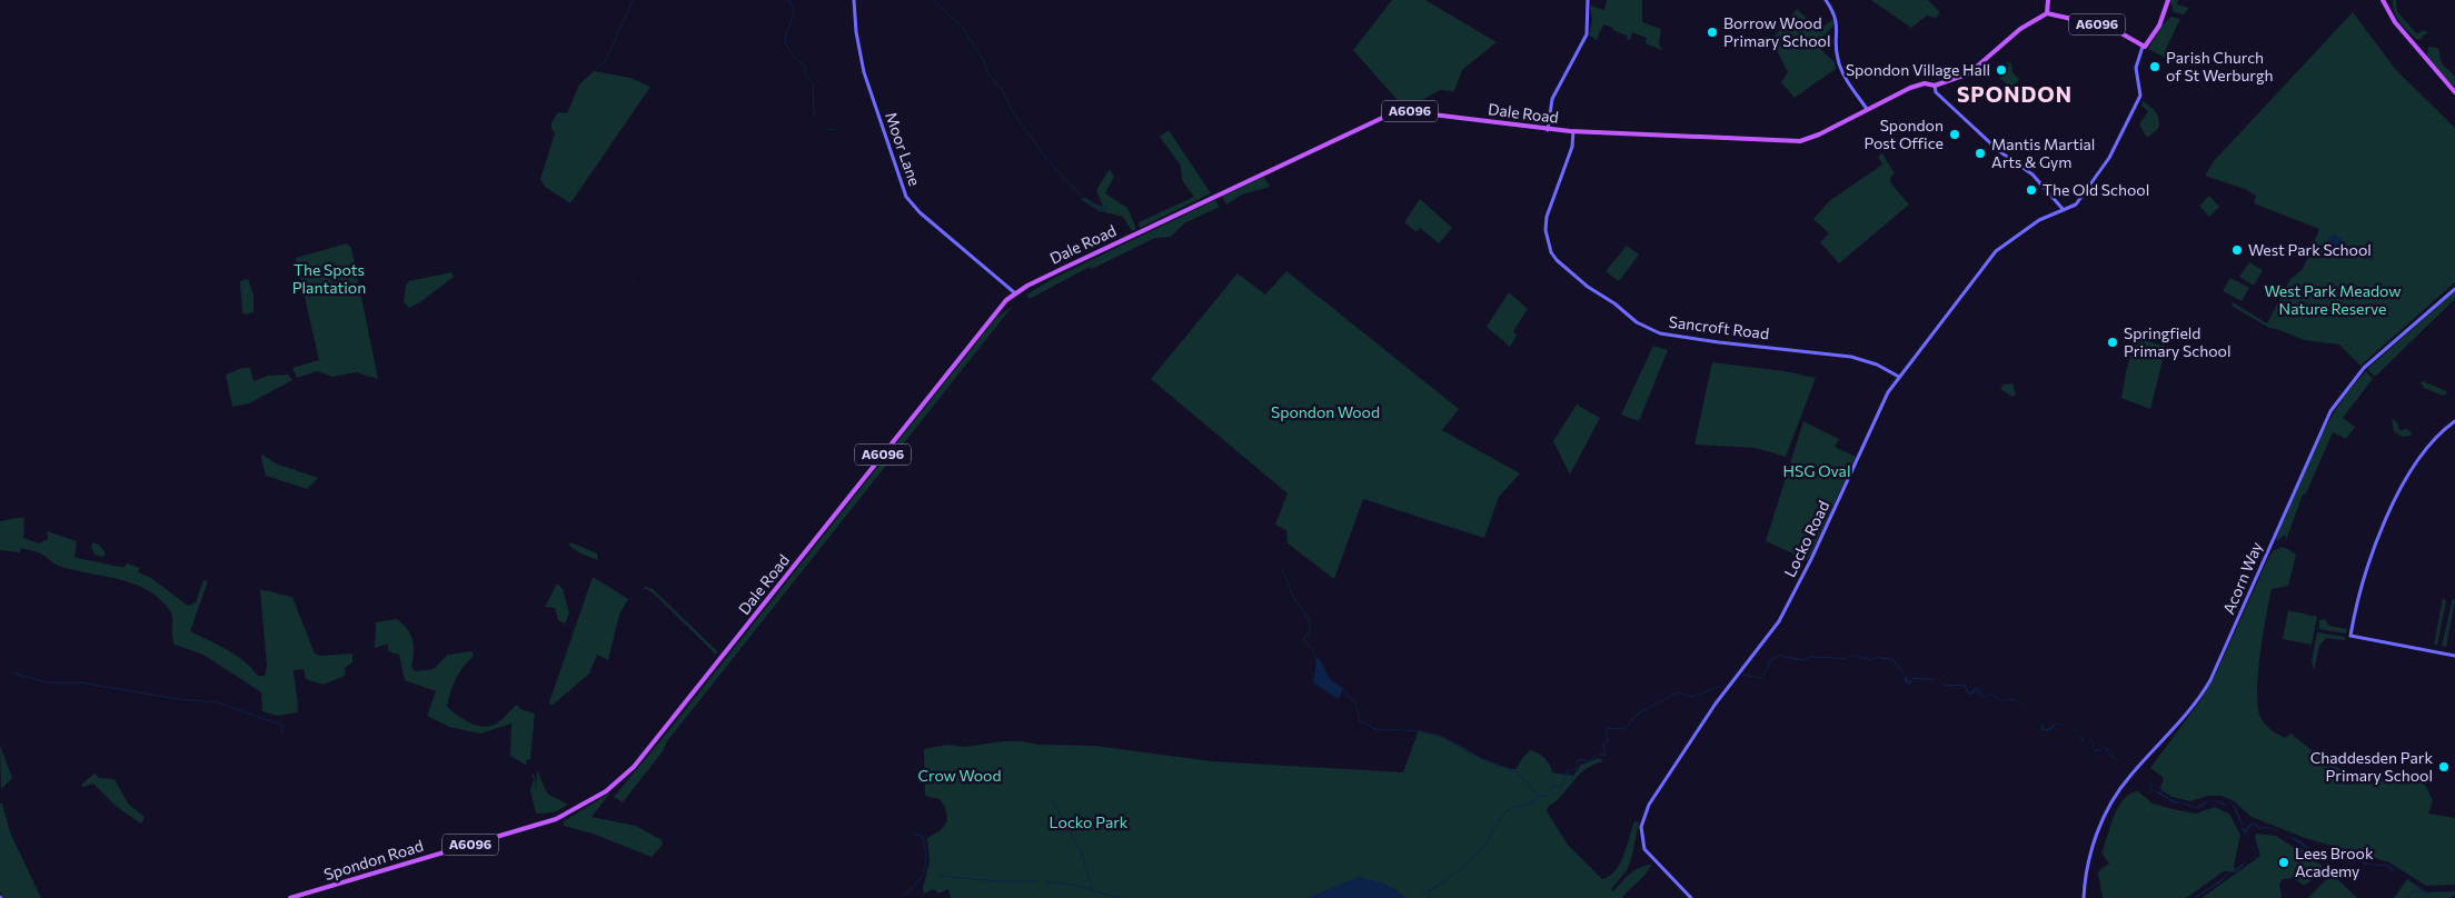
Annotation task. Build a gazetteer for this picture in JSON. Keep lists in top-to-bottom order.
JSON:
{
  "streets": {
    "main road": ["A6096", "Dale Road", "Spondon Road"],
    "street": [
      "Moor Lane",
      "Sancroft Road",
      "Locko Road",
      "Acorn Way"
    ]
  },
  "crossings": [
    ["A6096", "Dale Road"],
    ["A6096", "Locko Road"],
    ["Dale Road", "Moor Lane"],
    ["Dale Road", "Sancroft Road"],
    ["Dale Road", "Spondon Road"],
    ["Sancroft Road", "Locko Road"]
  ],
  "districts": ["SPONDON"],
  "parks": [
    "The Spots Plantation",
    "West Park Meadow Nature Reserve",
    "Spondon Wood",
    "HSG Oval",
    "Crow Wood",
    "Locko Park"
  ],
  "places": [
    "Borrow Wood Primary School",
    "Parish Church of St Werburgh",
    "Spondon Village Hall",
    "Spondon Post Office",
    "Mantis Martial Arts & Gym",
    "The Old School",
    "West Park School",
    "Springfield Primary School",
    "Chaddesden Park Primary School",
    "Lees Brook Academy"
  ]
}
